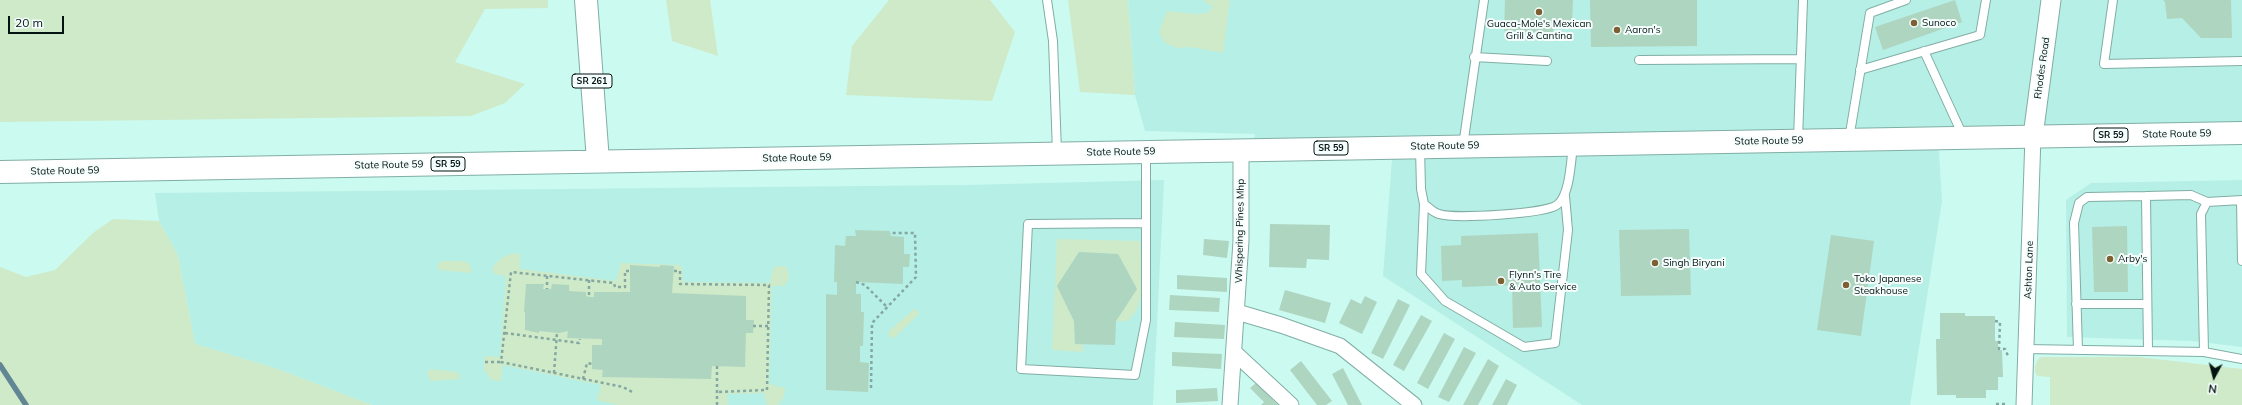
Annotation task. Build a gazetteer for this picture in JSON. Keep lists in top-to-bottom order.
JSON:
{
  "streets": {
    "main road": ["SR 261", "State Route 59", "SR 59"],
    "street": ["Rhodes Road", "Whispering Pines Mhp", "Ashton Lane"]
  },
  "crossings": [
    ["Rhodes Road", "State Route 59"],
    ["Rhodes Road", "Ashton Lane"],
    ["SR 261", "State Route 59"],
    ["State Route 59", "Whispering Pines Mhp"],
    ["State Route 59", "Ashton Lane"]
  ],
  "places": [
    "Guaca-Mole's Mexican Grill & Cantina",
    "Sunoco",
    "Aaron's",
    "Arby's",
    "Singh Biryani",
    "Flynn's Tire & Auto Service",
    "Toko Japanese Steakhouse"
  ],
  "scale_bar": "20 m",
  "north": "bottom"
}
